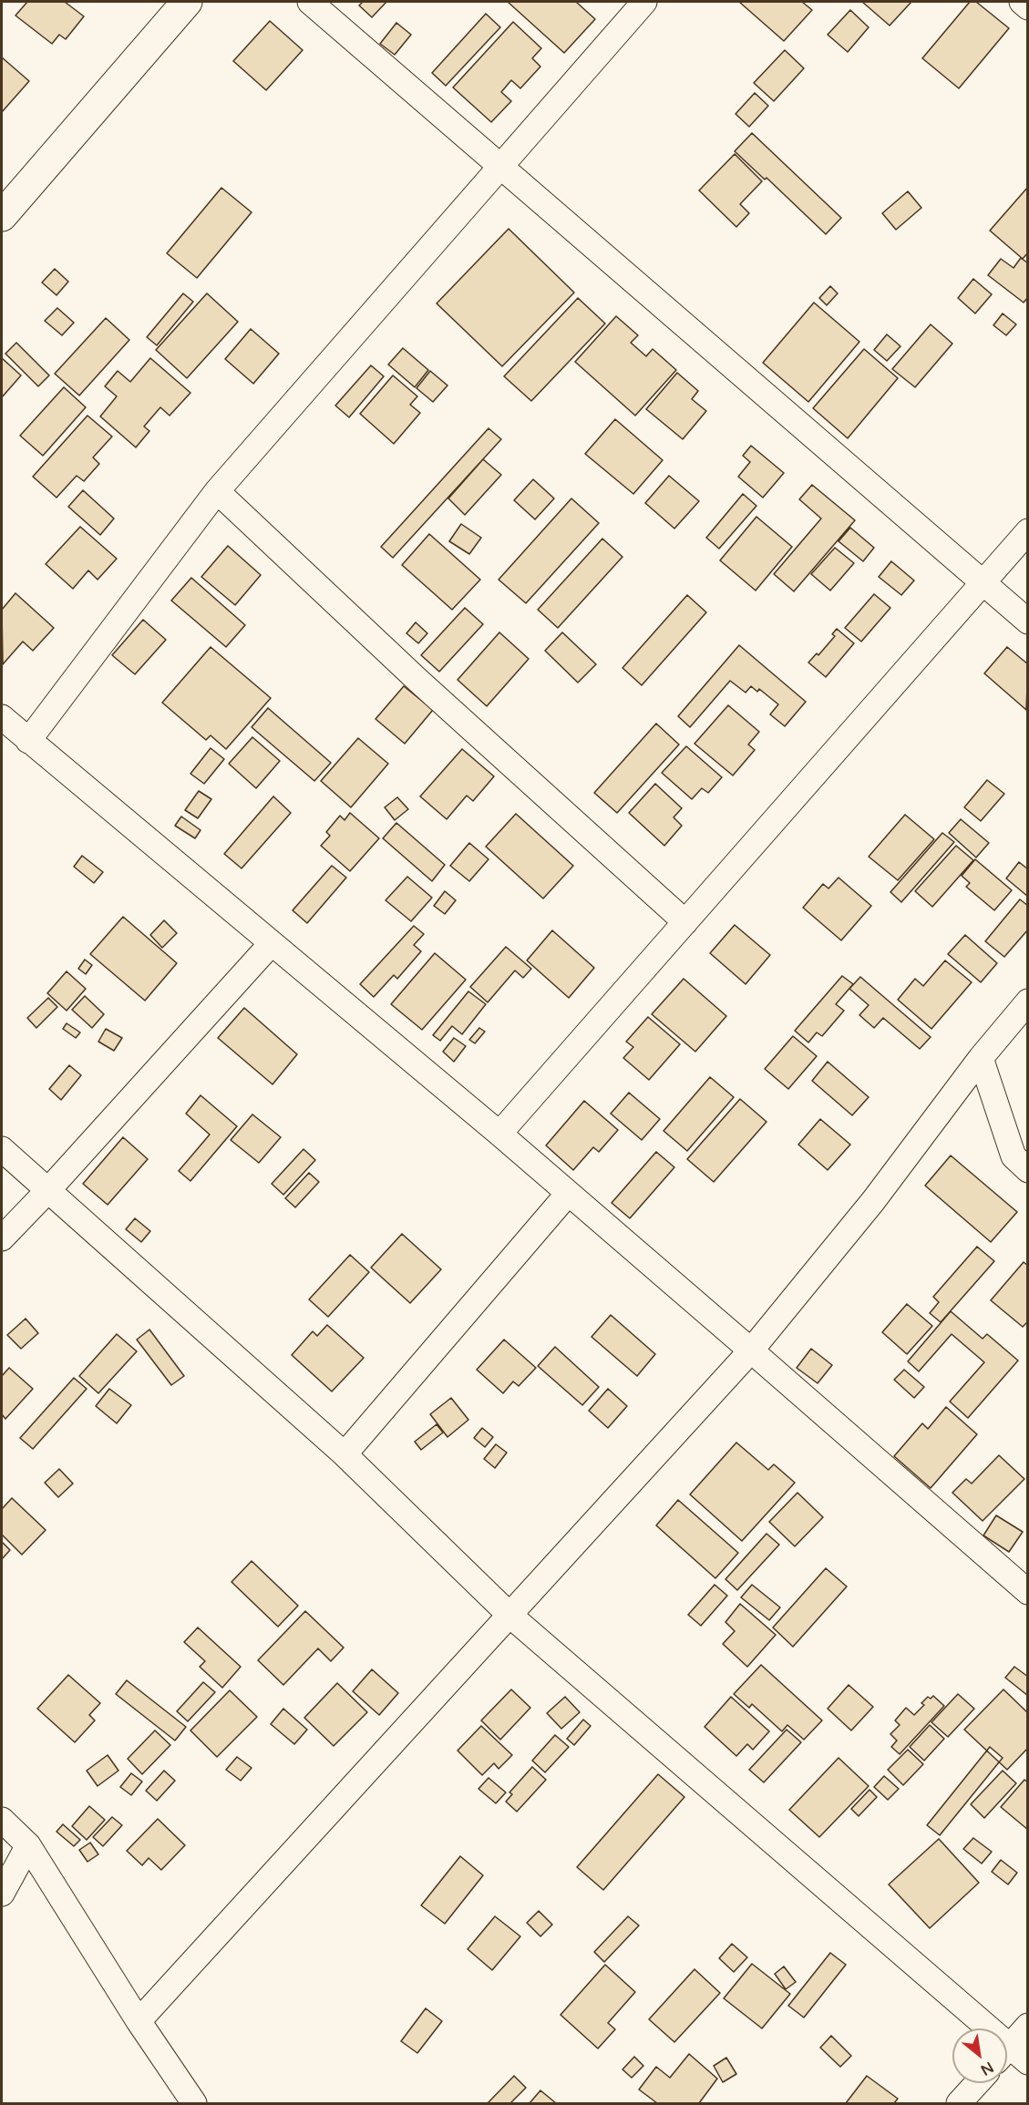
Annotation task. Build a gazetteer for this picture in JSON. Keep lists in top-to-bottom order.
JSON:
{
  "north": "bottom right"
}
